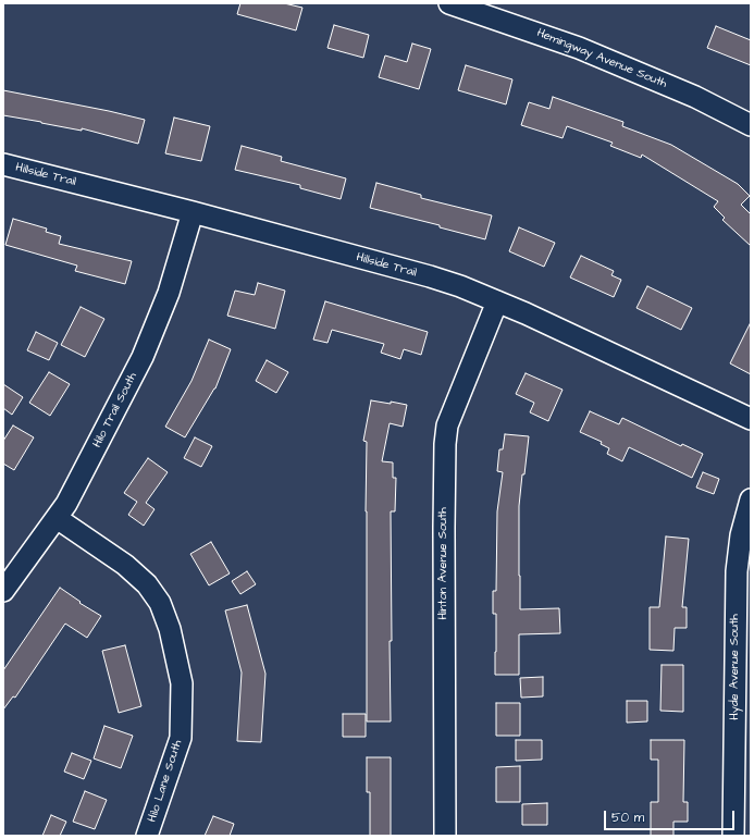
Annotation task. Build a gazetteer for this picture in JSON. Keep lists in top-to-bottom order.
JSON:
{
  "streets": {
    "street": [
      "Hemingway Avenue South",
      "Hillside Trail",
      "Hilo Trail South",
      "Hinton Avenue South",
      "Hyde Avenue South",
      "Hilo Lane South"
    ]
  },
  "crossings": [
    ["Hillside Trail", "Hilo Trail South"],
    ["Hillside Trail", "Hinton Avenue South"],
    ["Hilo Trail South", "Hilo Lane South"]
  ],
  "scale_bar": "50 m"
}
